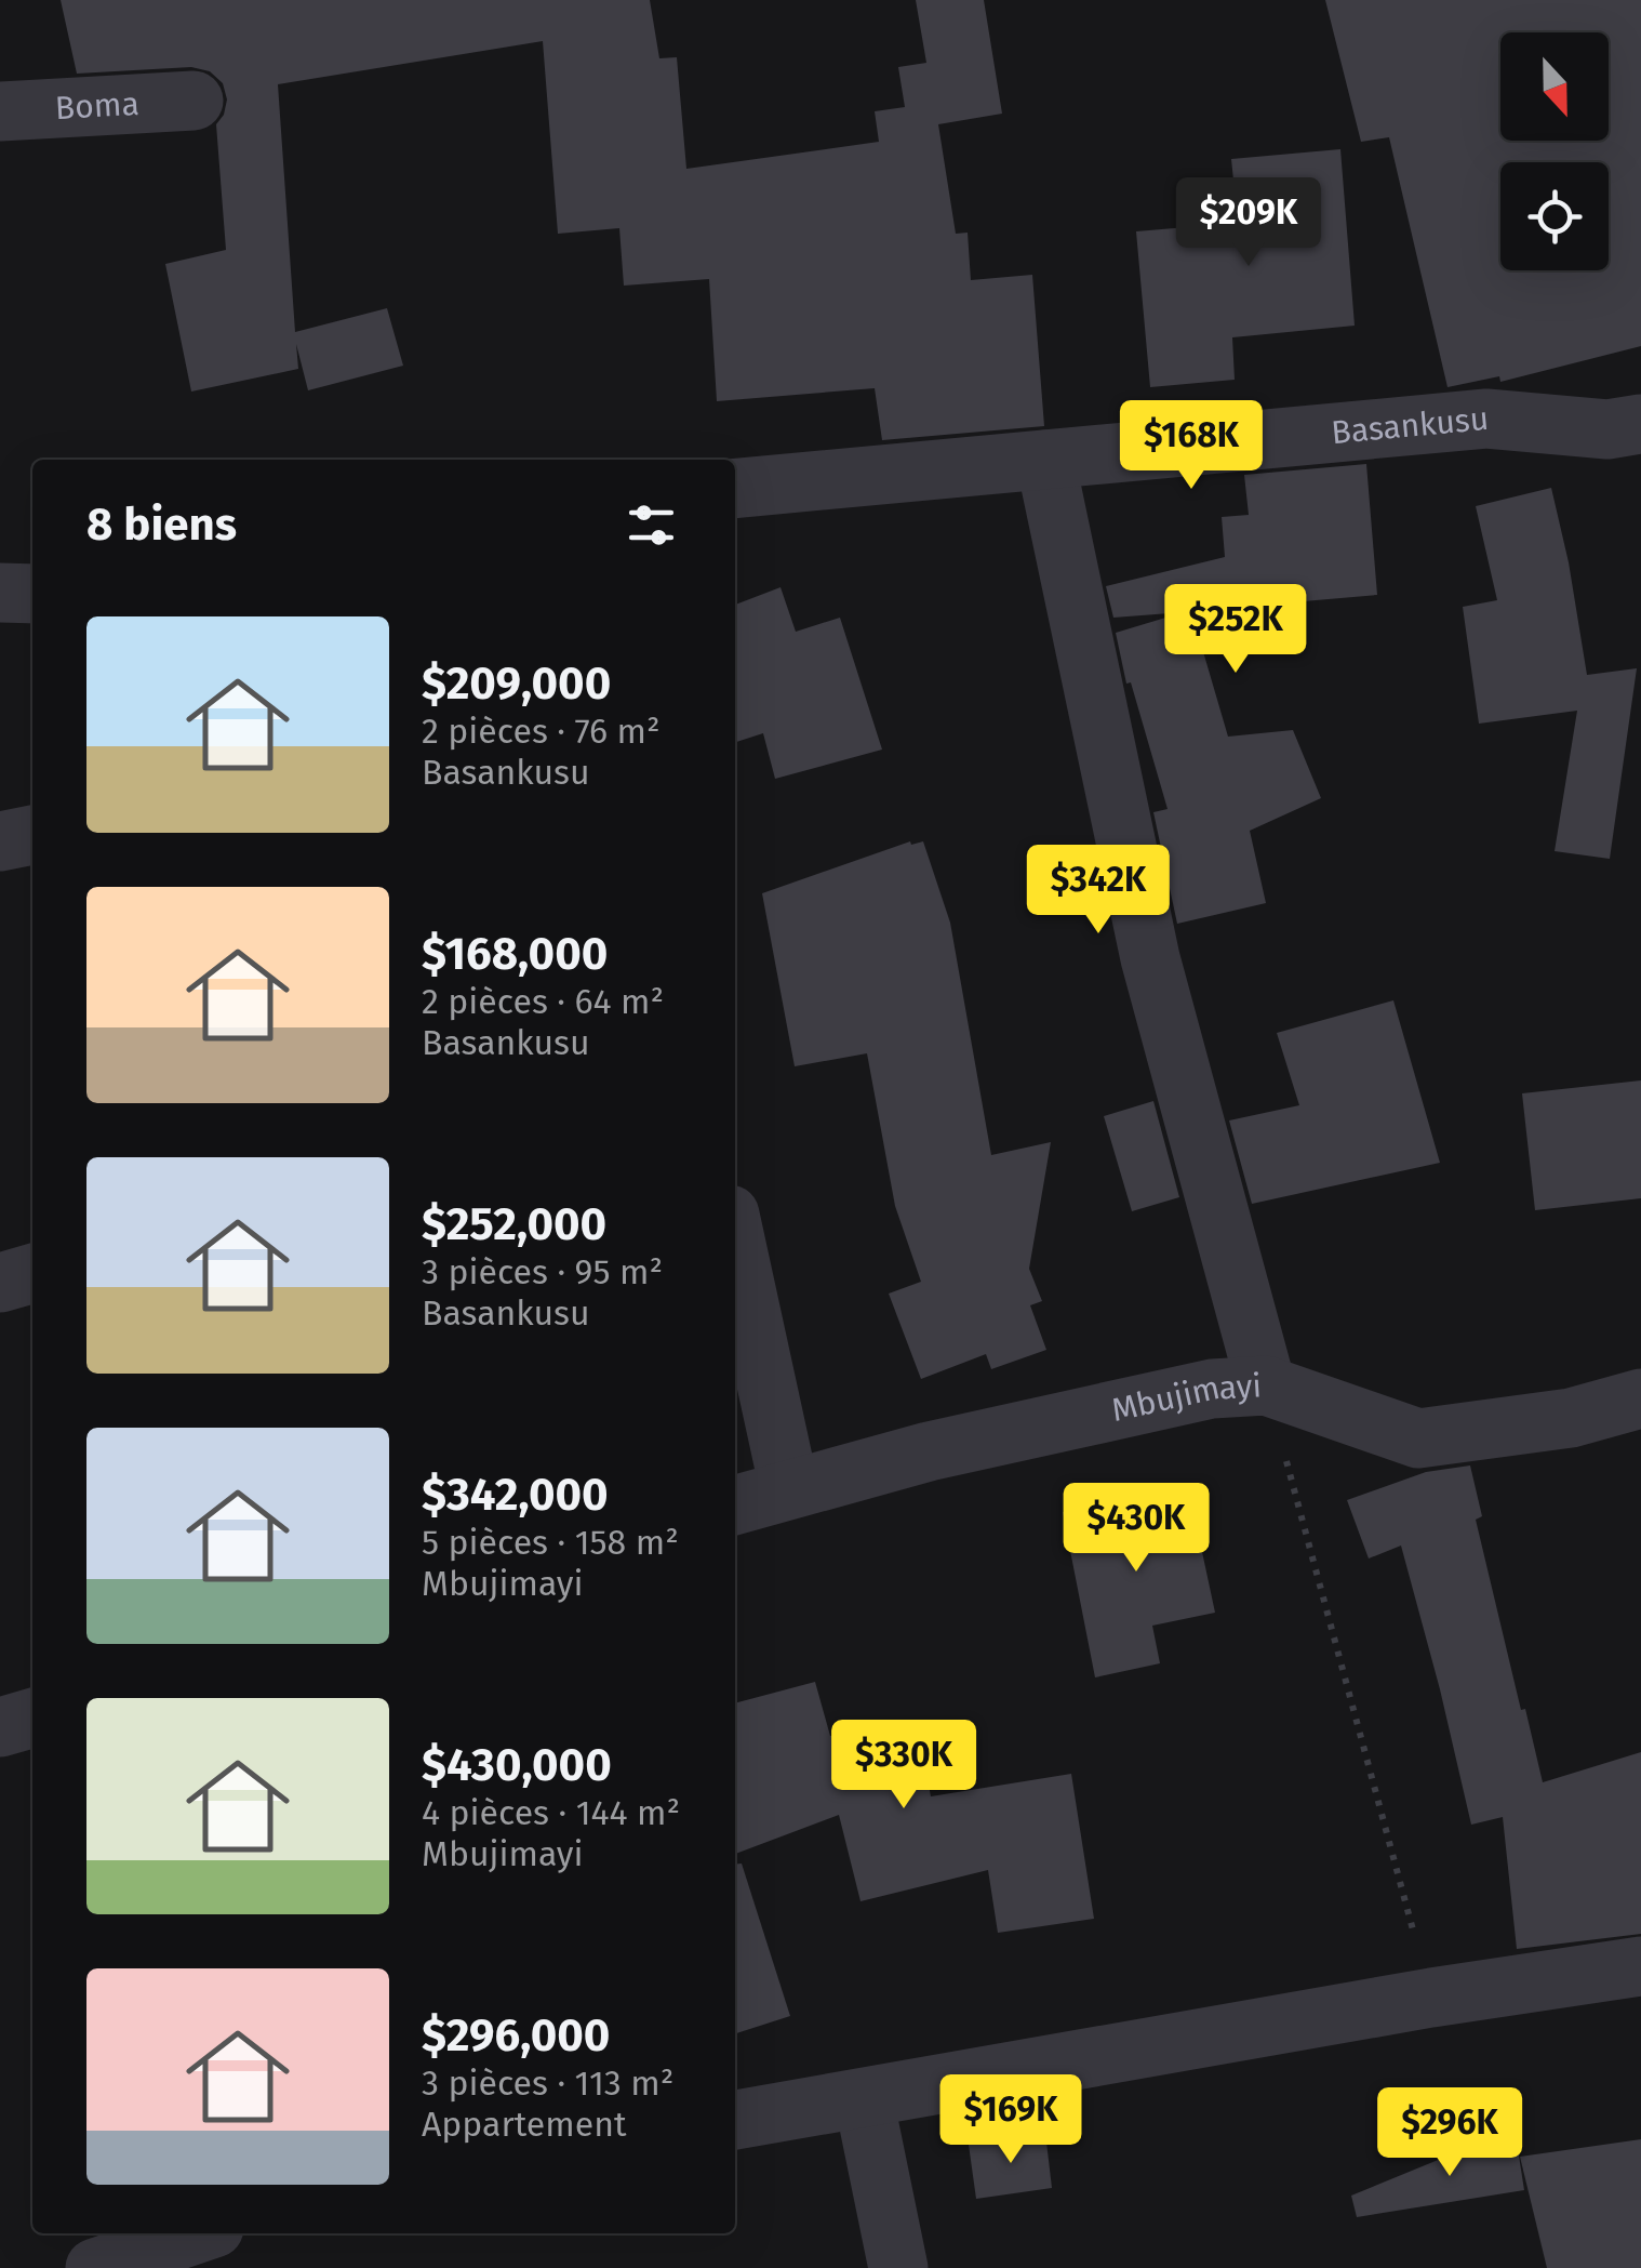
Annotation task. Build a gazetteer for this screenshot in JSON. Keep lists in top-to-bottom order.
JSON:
{
  "streets": {
    "street": ["Boma", "Basankusu", "Mbujimayi"]
  },
  "north": "bottom",
  "page": {
    "price": [
      "$209K",
      "$168K",
      "$252K",
      "$342K",
      "$430K",
      "$330K",
      "$169K",
      "$296K"
    ],
    "heading": "8 biens",
    "list": [
      {
        "name": "$209,000",
        "note": "2 pièces · 76 m² · Basankusu"
      },
      {
        "name": "$168,000",
        "note": "2 pièces · 64 m² · Basankusu"
      },
      {
        "name": "$252,000",
        "note": "3 pièces · 95 m² · Basankusu"
      },
      {
        "name": "$342,000",
        "note": "5 pièces · 158 m² · Mbujimayi"
      },
      {
        "name": "$430,000",
        "note": "4 pièces · 144 m² · Mbujimayi"
      },
      {
        "name": "$296,000",
        "note": "3 pièces · 113 m² · Appartement"
      }
    ]
  }
}
